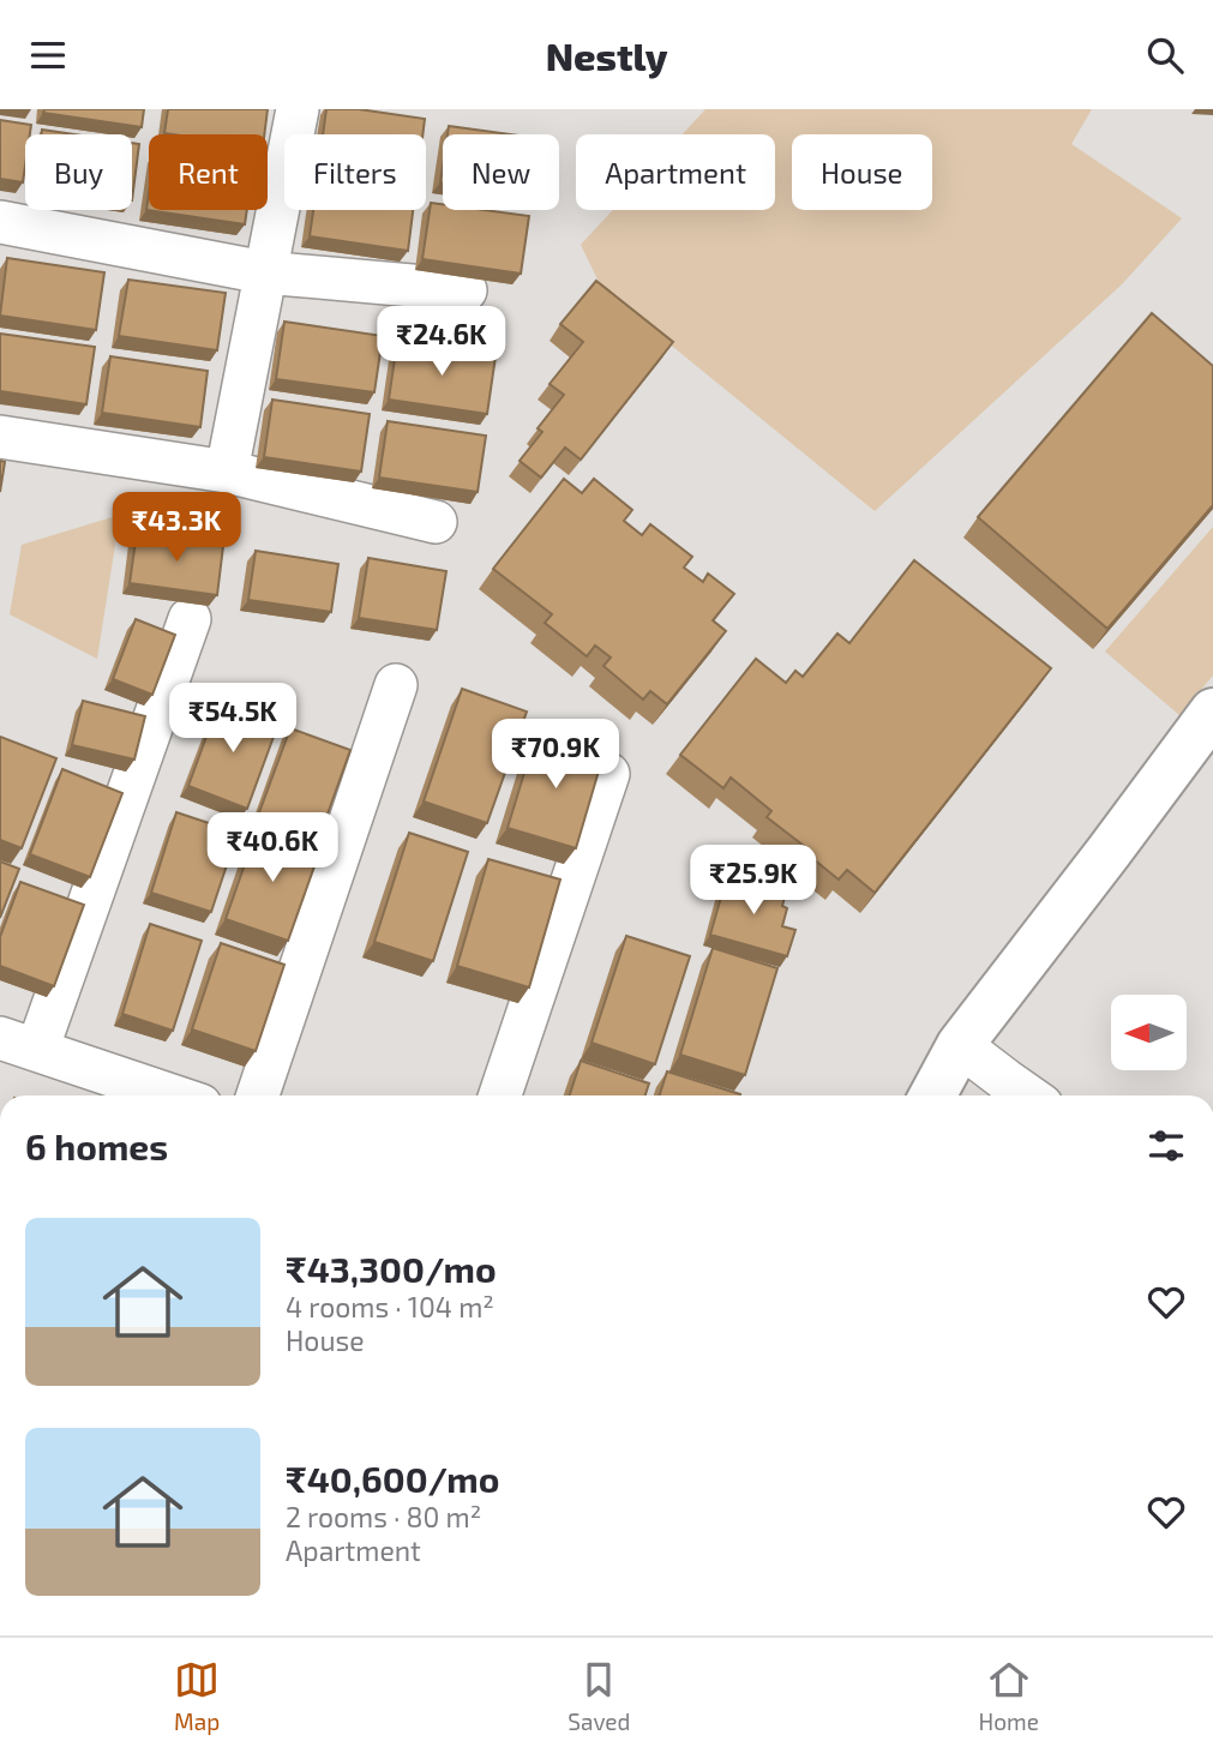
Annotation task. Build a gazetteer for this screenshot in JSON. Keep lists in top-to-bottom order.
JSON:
{
  "north": "left",
  "page": {
    "header": "Nestly",
    "chip": [
      "Buy",
      "Rent",
      "Filters",
      "New",
      "Apartment",
      "House"
    ],
    "price": [
      "₹24.6K",
      "₹43.3K",
      "₹54.5K",
      "₹70.9K",
      "₹40.6K",
      "₹25.9K"
    ],
    "heading": "6 homes",
    "list": [
      {
        "name": "₹43,300/mo",
        "note": "4 rooms · 104 m² · House"
      },
      {
        "name": "₹40,600/mo",
        "note": "2 rooms · 80 m² · Apartment"
      }
    ],
    "tabs": ["Map", "Saved", "Home"]
  }
}
